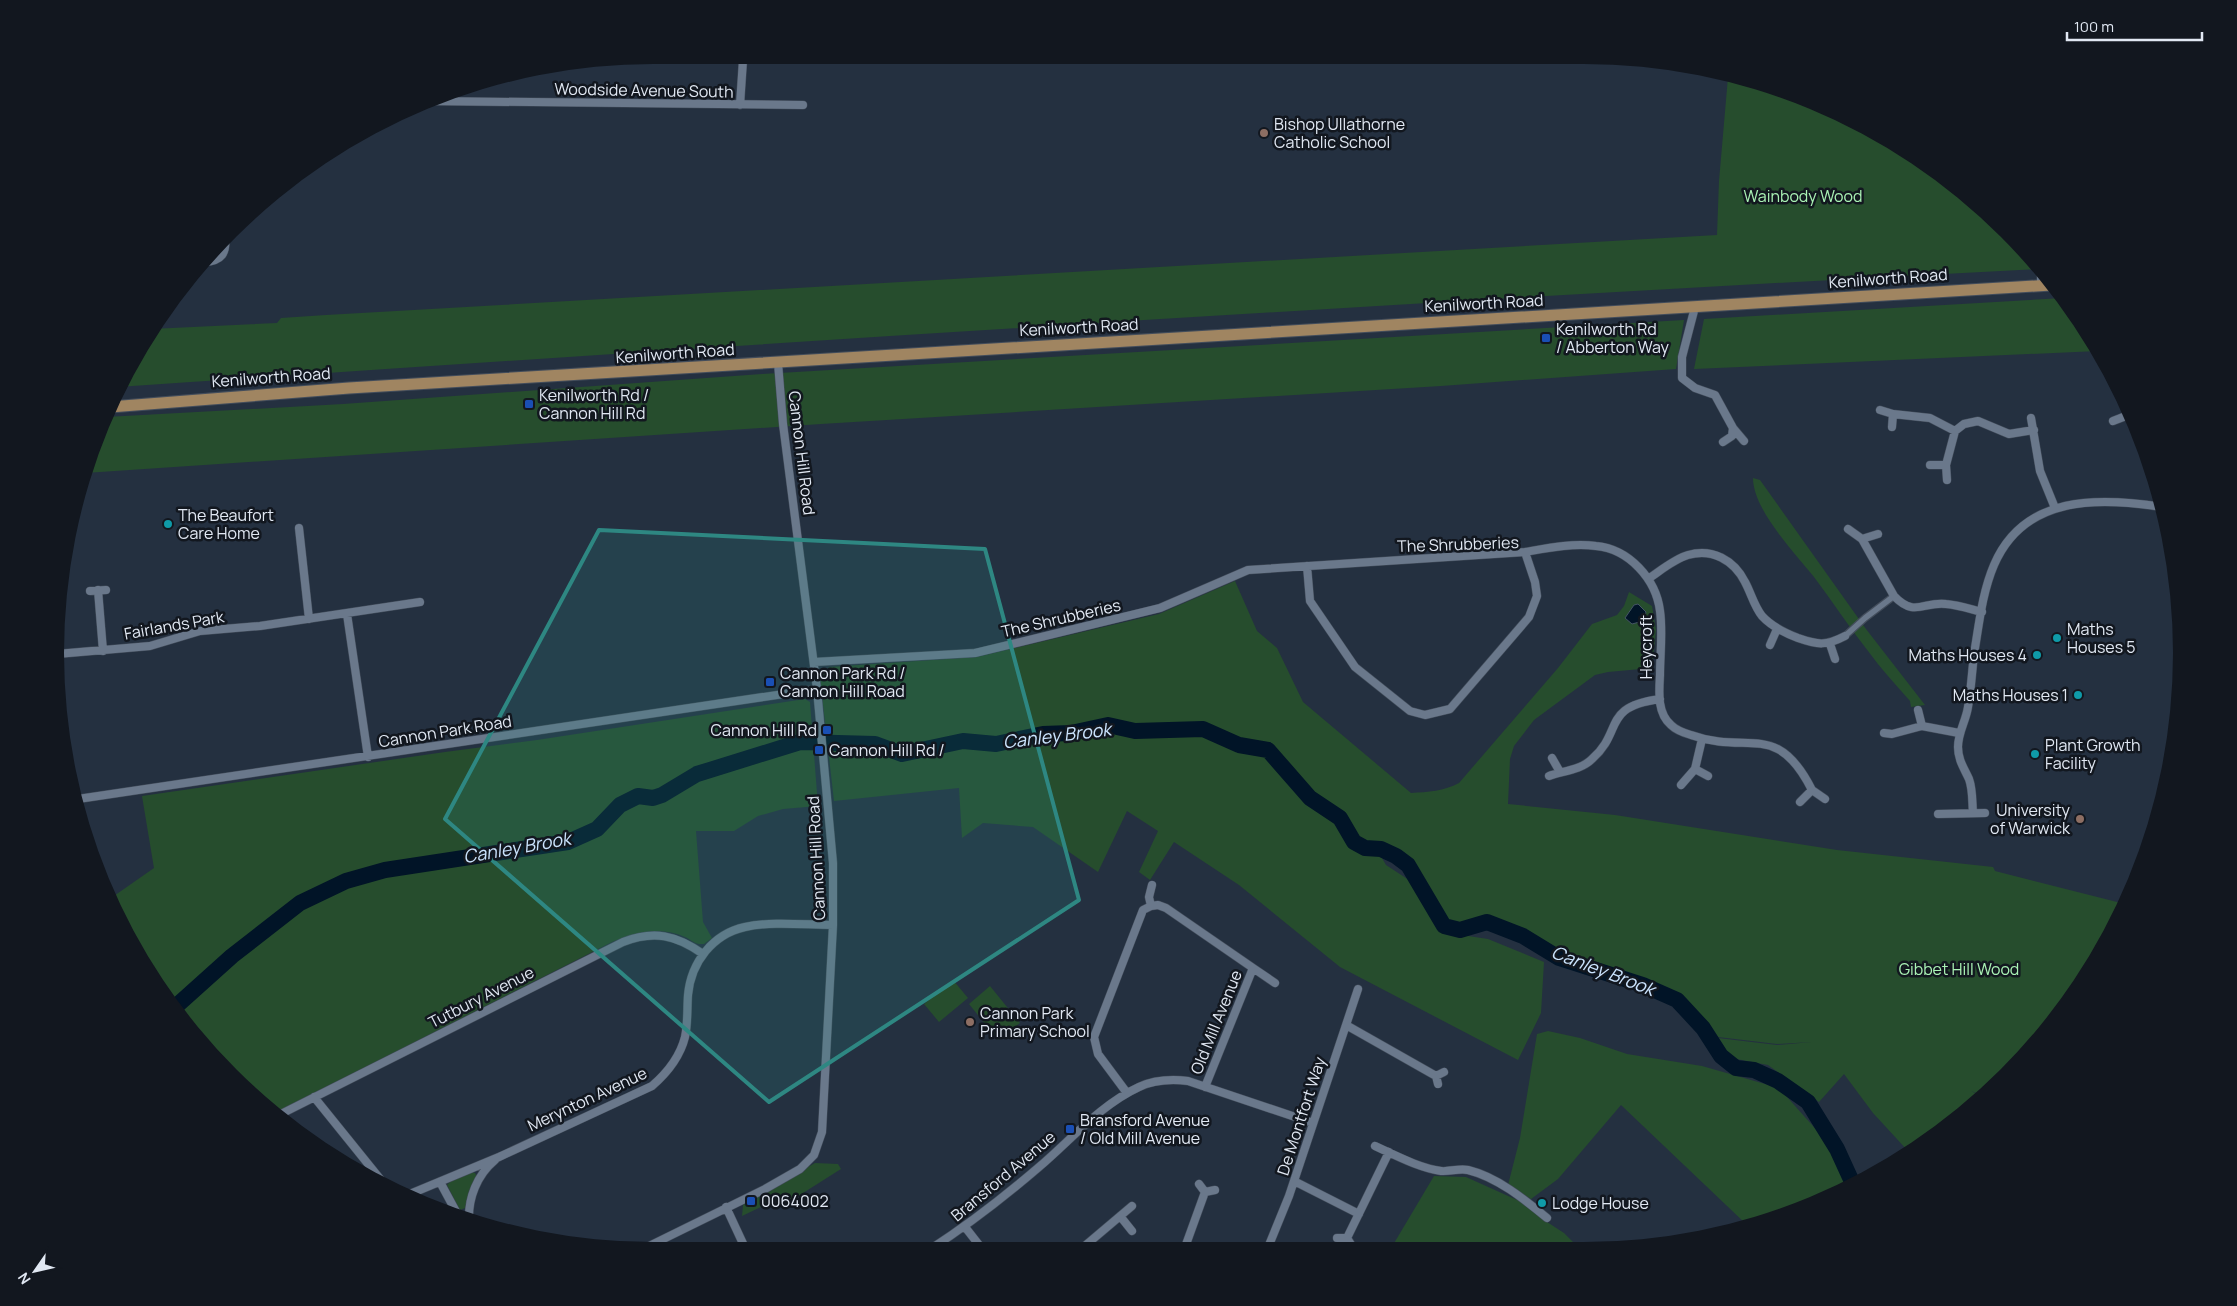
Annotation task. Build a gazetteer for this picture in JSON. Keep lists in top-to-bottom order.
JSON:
{
  "streets": {
    "main road": ["Kenilworth Road"],
    "street": [
      "Woodside Avenue South",
      "Cannon Hill Road",
      "The Shrubberies",
      "Fairlands Park",
      "Heycroft",
      "Cannon Park Road",
      "Tutbury Avenue",
      "Old Mill Avenue",
      "Merynton Avenue",
      "De Montfort Way",
      "Bransford Avenue"
    ]
  },
  "crossings": [
    ["Kenilworth Road", "Cannon Hill Road"],
    ["Cannon Hill Road", "The Shrubberies"],
    ["Cannon Hill Road", "Cannon Park Road"],
    ["Cannon Hill Road", "Merynton Avenue"],
    ["The Shrubberies", "Heycroft"],
    ["Tutbury Avenue", "Merynton Avenue"],
    ["Old Mill Avenue", "Bransford Avenue"],
    ["De Montfort Way", "Bransford Avenue"]
  ],
  "water": ["Canley Brook"],
  "parks": ["Wainbody Wood", "Gibbet Hill Wood"],
  "places": {
    "other": [
      "Bishop Ullathorne Catholic School",
      "The Beaufort Care Home",
      "Maths Houses 5",
      "Maths Houses 4",
      "Maths Houses 1",
      "Plant Growth Facility",
      "University of Warwick",
      "Cannon Park Primary School",
      "Lodge House"
    ],
    "transit": [
      "Kenilworth Rd / Abberton Way",
      "Kenilworth Rd / Cannon Hill Rd",
      "Cannon Park Rd / Cannon Hill Road",
      "Cannon Hill Rd",
      "Cannon Hill Rd /",
      "Bransford Avenue / Old Mill Avenue",
      "0064002"
    ]
  },
  "scale_bar": "100 m",
  "north": "bottom left"
}
